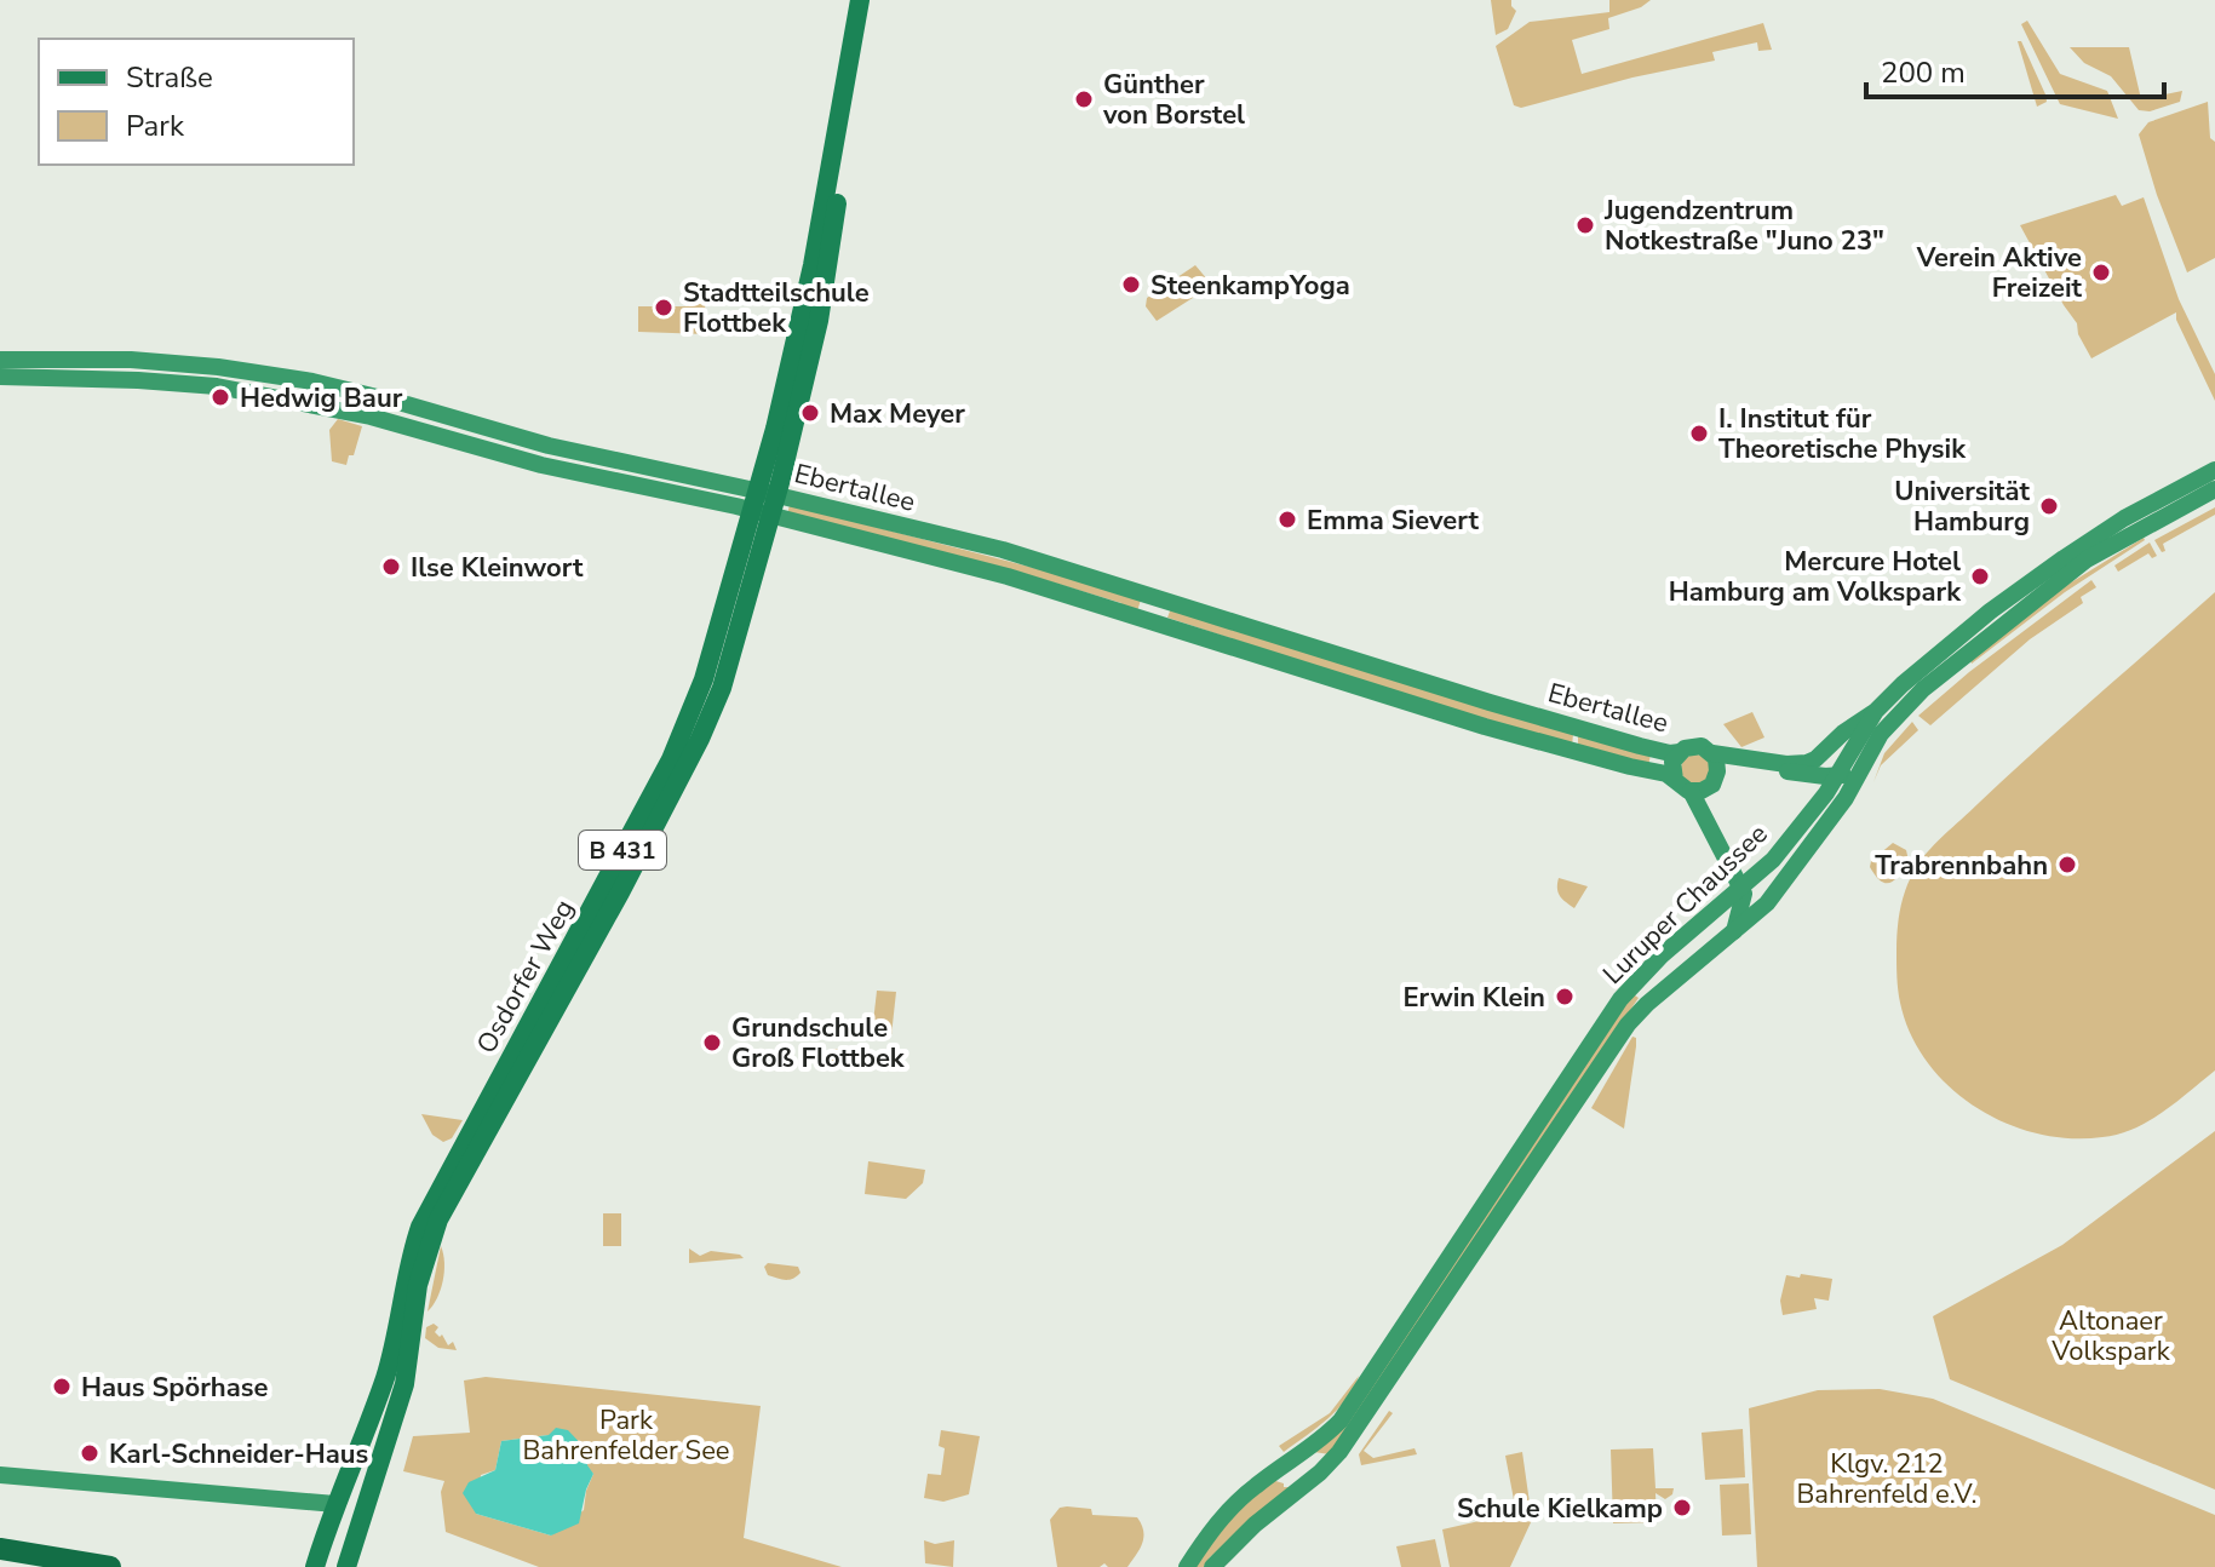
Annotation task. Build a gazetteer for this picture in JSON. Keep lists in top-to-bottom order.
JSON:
{
  "streets": {
    "main road": [
      "Ebertallee",
      "B 431",
      "Luruper Chaussee",
      "Osdorfer Weg"
    ]
  },
  "crossings": [
    ["Ebertallee", "Osdorfer Weg"]
  ],
  "parks": ["Altonaer Volkspark", "Park Bahrenfelder See", "Klgv. 212 Bahrenfeld e.V."],
  "places": [
    "Günther von Borstel",
    "Jugendzentrum Notkestraße \"Juno 23\"",
    "Verein Aktive Freizeit",
    "SteenkampYoga",
    "Stadtteilschule Flottbek",
    "Hedwig Baur",
    "Max Meyer",
    "I. Institut für Theoretische Physik",
    "Universität Hamburg",
    "Emma Sievert",
    "Ilse Kleinwort",
    "Mercure Hotel Hamburg am Volkspark",
    "Trabrennbahn",
    "Erwin Klein",
    "Grundschule Groß Flottbek",
    "Haus Spörhase",
    "Karl-Schneider-Haus",
    "Schule Kielkamp"
  ],
  "legend": ["Straße", "Park"],
  "scale_bar": "200 m"
}
